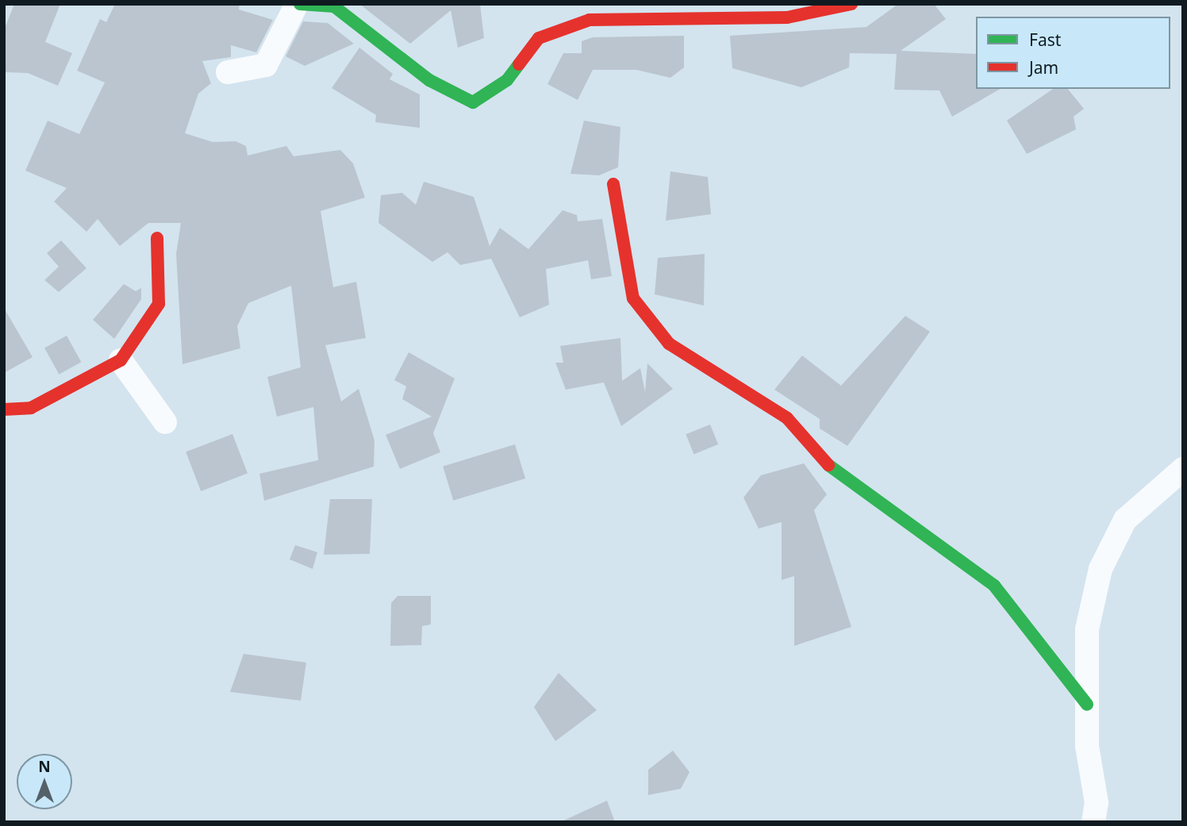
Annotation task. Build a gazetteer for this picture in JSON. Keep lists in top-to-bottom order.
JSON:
{
  "legend": ["Fast", "Jam"],
  "north": "top"
}
